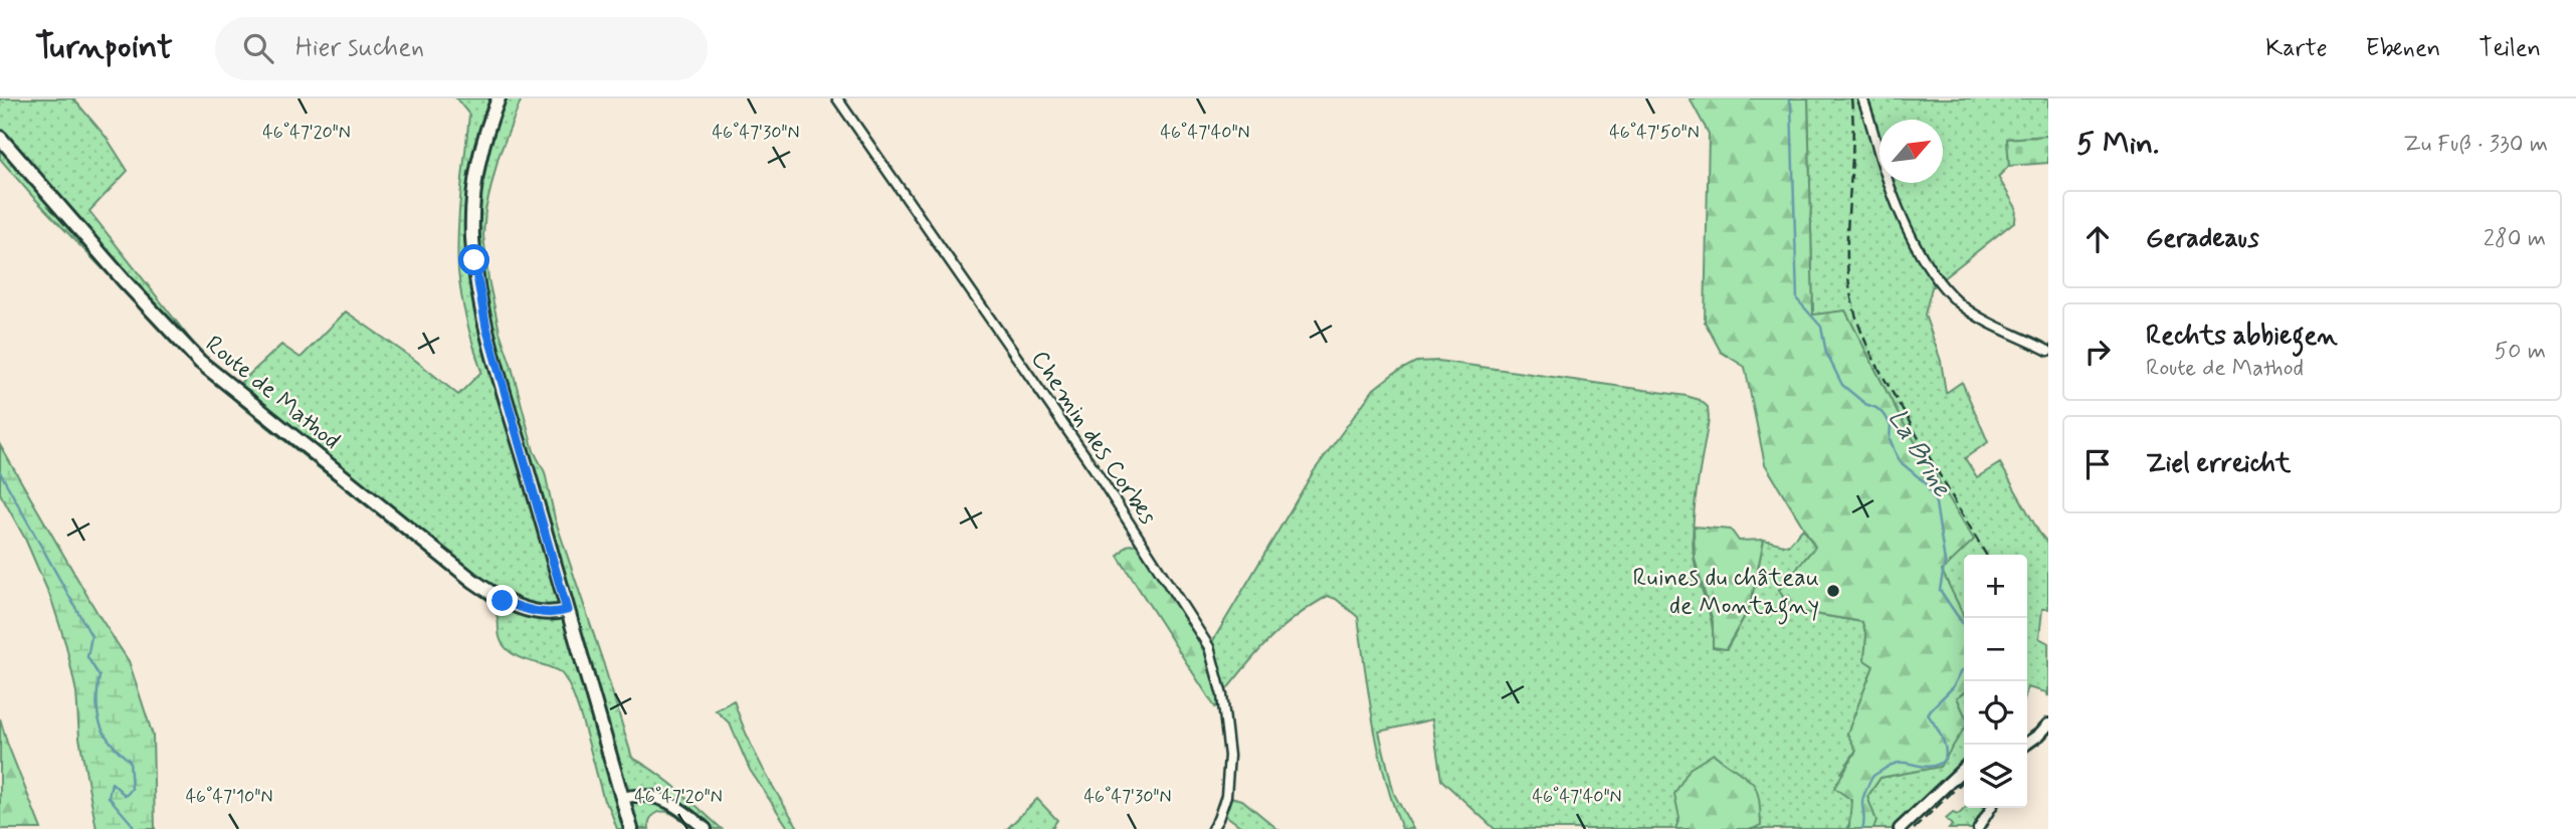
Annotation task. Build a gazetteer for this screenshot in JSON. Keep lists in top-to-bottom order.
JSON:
{
  "streets": {
    "main road": ["Route de Mathod"],
    "street": ["Chemin des Corbes"]
  },
  "water": ["La Brine"],
  "places": ["Ruines du château de Montagny"],
  "north": "top right",
  "page": {
    "header": "Turnpoint",
    "search": "Hier suchen",
    "nav": ["Karte", "Ebenen", "Teilen"],
    "heading": ["5 Min.", "Zu Fuß · 330 m"],
    "list": [
      ["Geradeaus", "280 m"],
      ["Rechts abbiegen", "Route de Mathod", "50 m"],
      "Ziel erreicht"
    ],
    "map_buttons": ["+", "−"]
  },
  "coordinates": [
    "46°47'20\"N",
    "46°47'30\"N",
    "46°47'40\"N",
    "46°47'50\"N",
    "46°47'10\"N"
  ]
}
